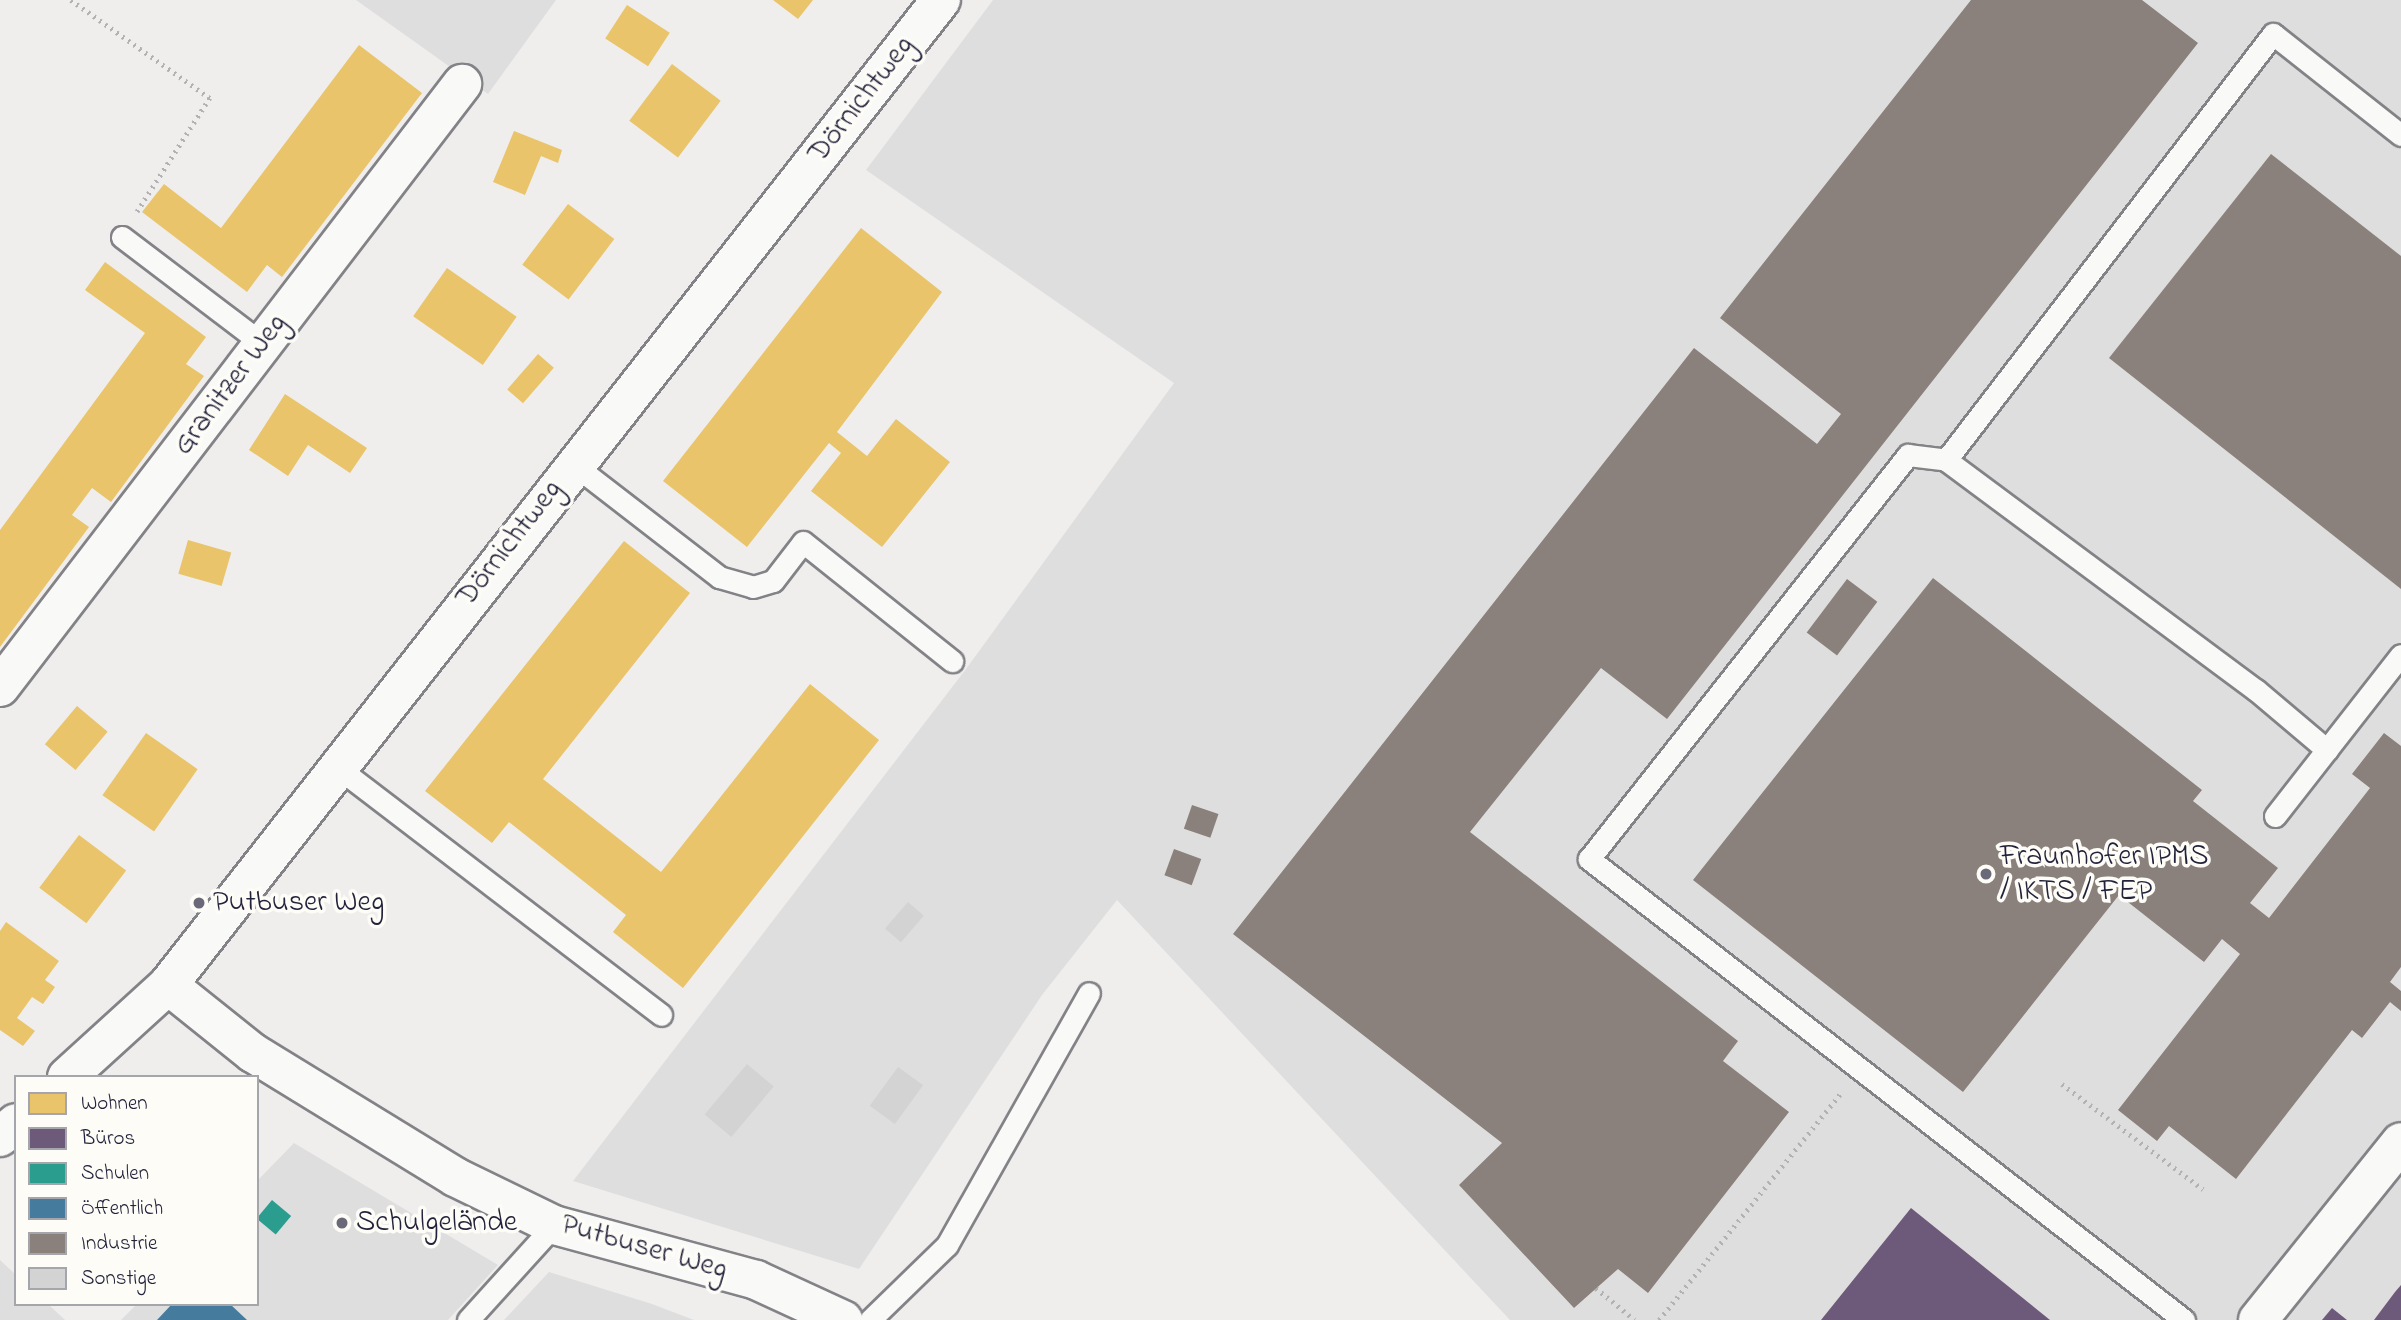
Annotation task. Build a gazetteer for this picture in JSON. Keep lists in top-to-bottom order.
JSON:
{
  "streets": {
    "street": ["Dörnichtweg", "Granitzer Weg", "Putbuser Weg"]
  },
  "crossings": [
    ["Dörnichtweg", "Putbuser Weg"]
  ],
  "places": ["Fraunhofer IPMS / IKTS / FEP", "Putbuser Weg", "Schulgelände"],
  "legend": [
    "Wohnen",
    "Büros",
    "Schulen",
    "Öffentlich",
    "Industrie",
    "Sonstige"
  ]
}
